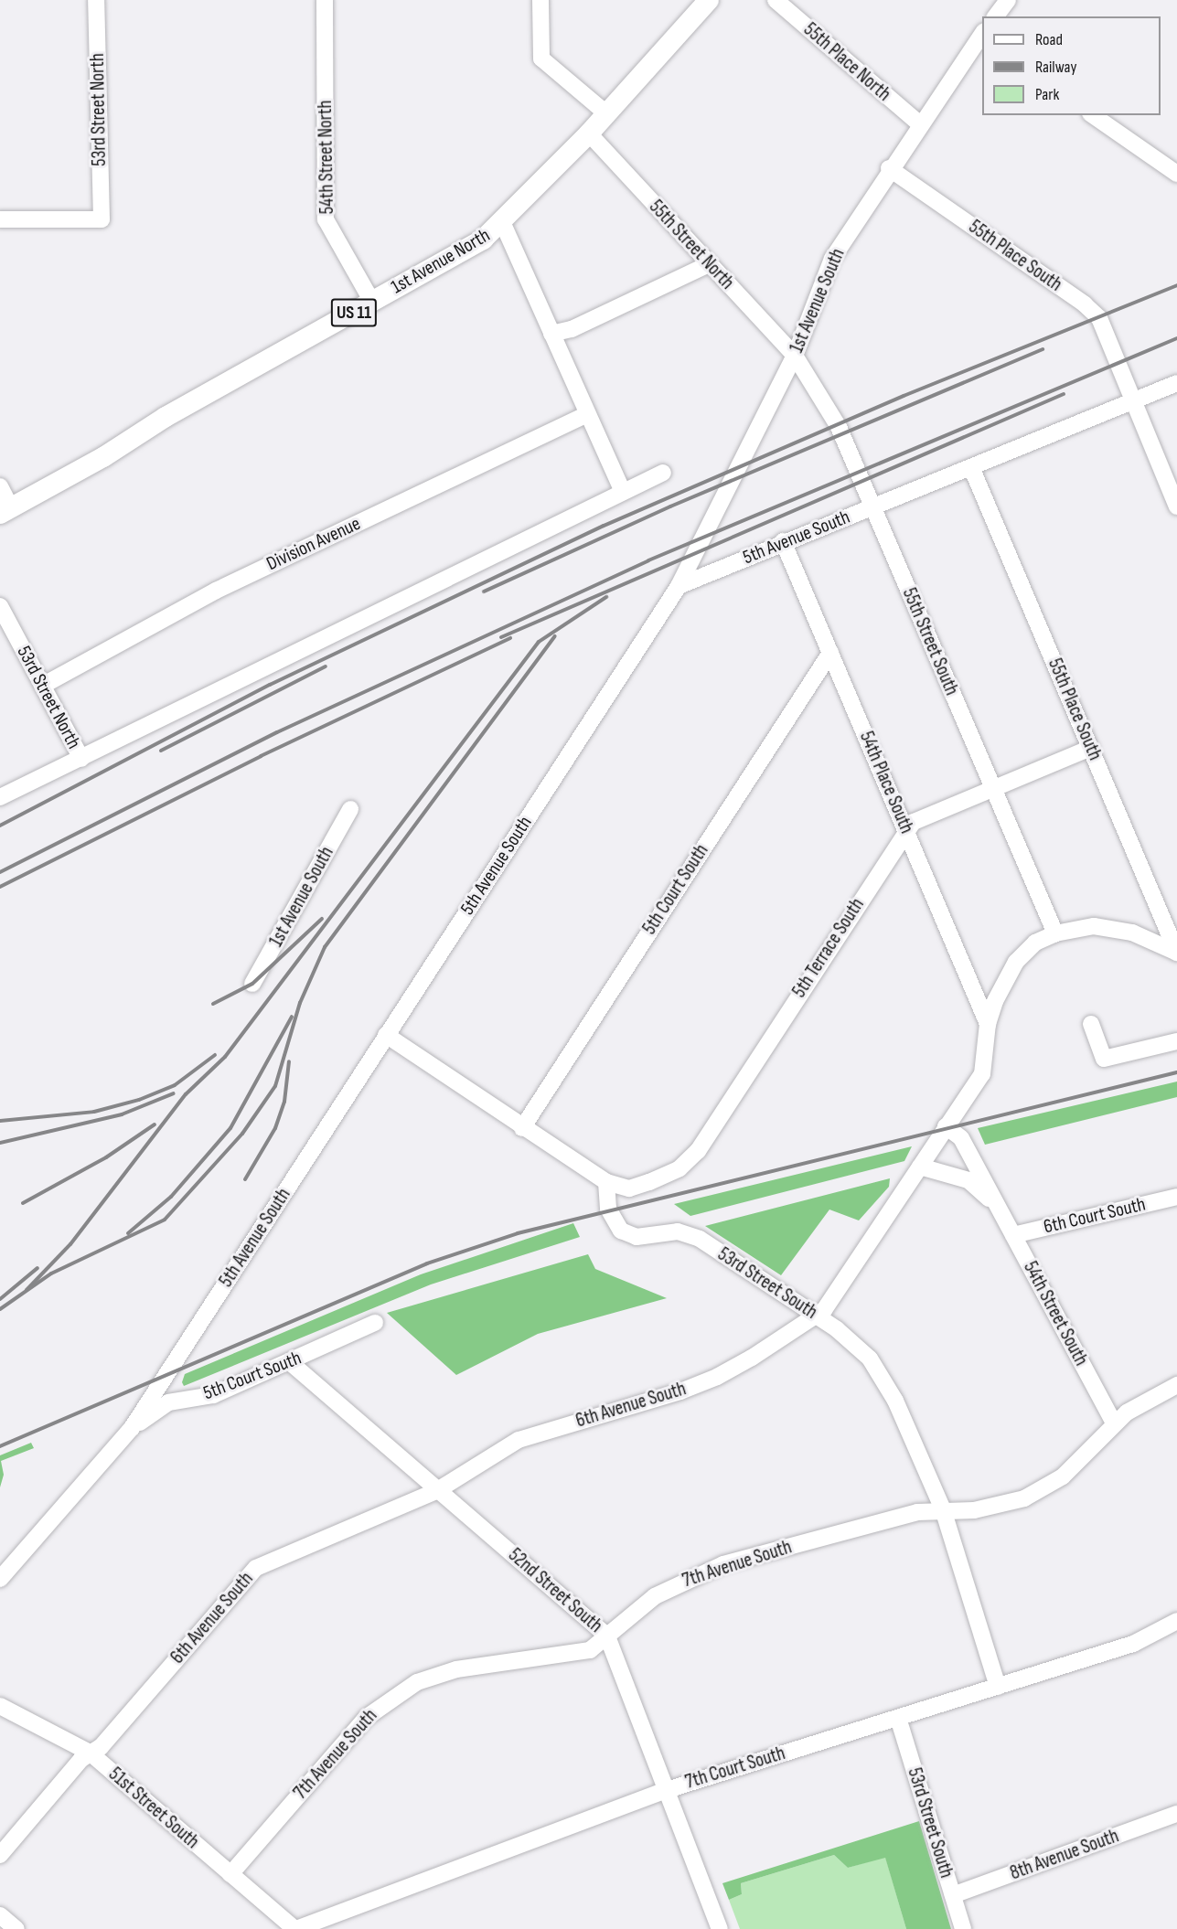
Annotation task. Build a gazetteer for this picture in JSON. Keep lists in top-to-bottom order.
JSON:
{
  "streets": {
    "main road": ["1st Avenue North", "US 11"],
    "street": [
      "55th Place North",
      "53rd Street North",
      "54th Street North",
      "55th Street North",
      "55th Place South",
      "1st Avenue South",
      "5th Avenue South",
      "Division Avenue",
      "55th Street South",
      "54th Place South",
      "5th Court South",
      "5th Terrace South",
      "6th Court South",
      "53rd Street South",
      "54th Street South",
      "6th Avenue South",
      "7th Avenue South",
      "52nd Street South",
      "7th Court South",
      "51st Street South",
      "8th Avenue South"
    ]
  },
  "crossings": [
    ["55th Place North", "1st Avenue South"],
    ["53rd Street North", "Division Avenue"],
    ["54th Street North", "1st Avenue North"],
    ["55th Street North", "1st Avenue North"],
    ["55th Street North", "1st Avenue South"],
    ["55th Street North", "55th Street South"],
    ["55th Place South", "1st Avenue South"],
    ["55th Place South", "5th Avenue South"],
    ["55th Place South", "5th Terrace South"],
    ["55th Place South", "6th Avenue South"],
    ["1st Avenue South", "5th Avenue South"],
    ["1st Avenue South", "55th Street South"],
    ["5th Avenue South", "55th Street South"],
    ["5th Avenue South", "54th Place South"],
    ["5th Avenue South", "5th Court South"],
    ["55th Street South", "5th Terrace South"],
    ["55th Street South", "6th Avenue South"],
    ["54th Place South", "5th Court South"],
    ["54th Place South", "5th Terrace South"],
    ["54th Place South", "6th Avenue South"],
    ["5th Court South", "52nd Street South"],
    ["5th Terrace South", "53rd Street South"],
    ["6th Court South", "54th Street South"],
    ["53rd Street South", "6th Avenue South"],
    ["53rd Street South", "7th Avenue South"],
    ["53rd Street South", "7th Court South"],
    ["53rd Street South", "8th Avenue South"],
    ["54th Street South", "6th Avenue South"],
    ["54th Street South", "7th Avenue South"],
    ["6th Avenue South", "52nd Street South"],
    ["6th Avenue South", "51st Street South"],
    ["7th Avenue South", "52nd Street South"],
    ["7th Avenue South", "51st Street South"],
    ["52nd Street South", "7th Court South"],
    ["7th Court South", "51st Street South"]
  ],
  "legend": ["Road", "Railway", "Park"]
}
